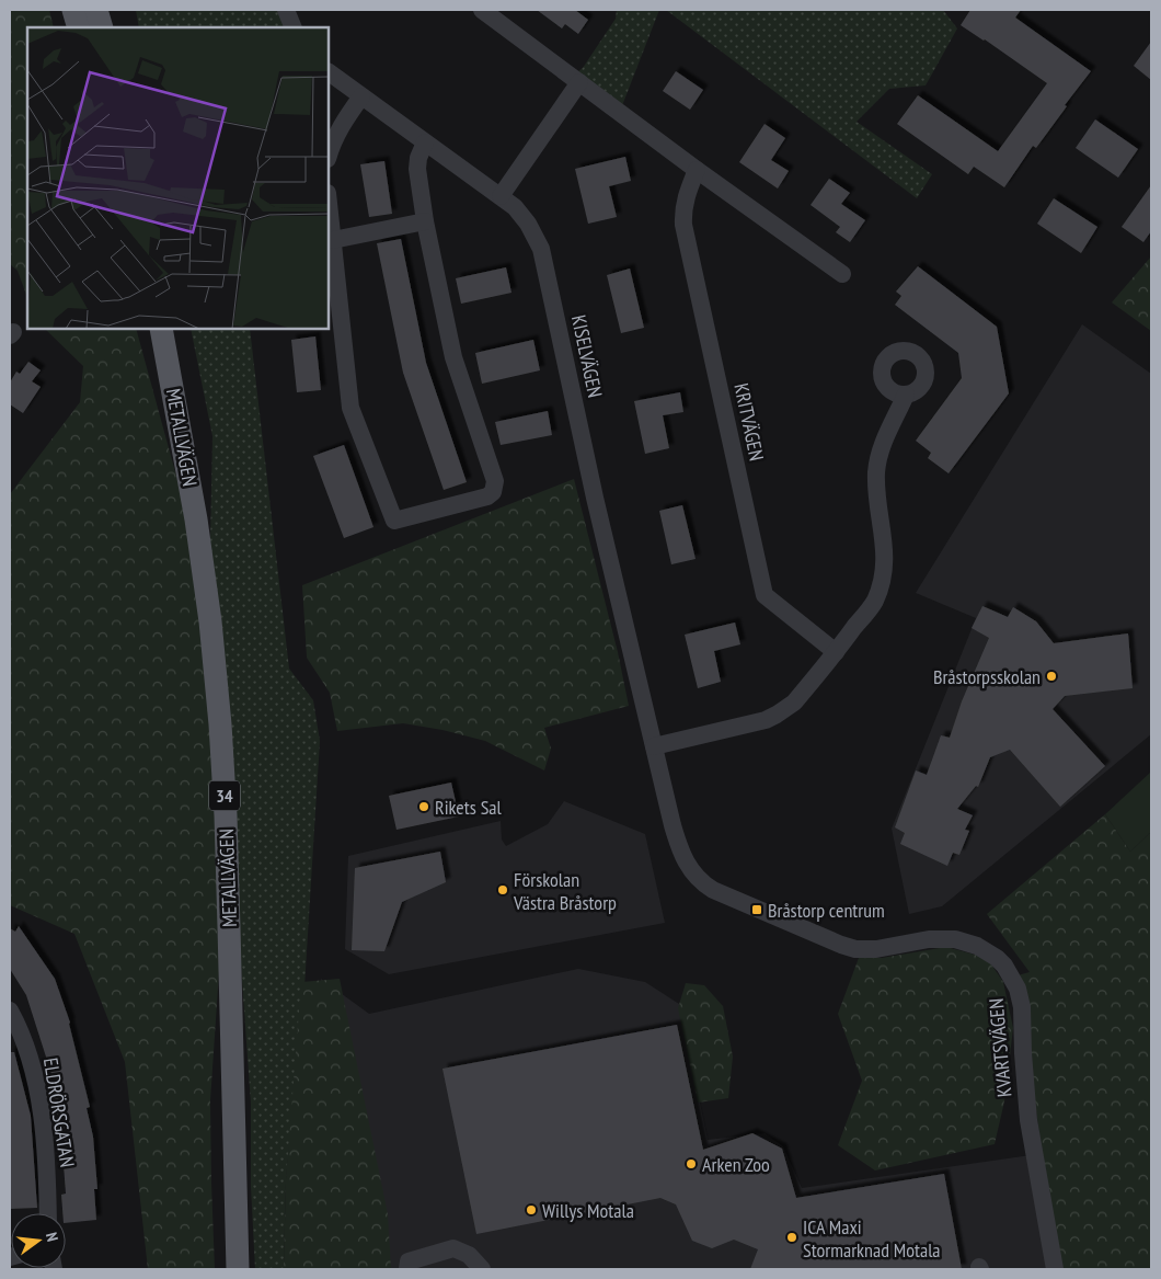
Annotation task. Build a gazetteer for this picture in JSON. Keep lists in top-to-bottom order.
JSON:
{
  "streets": {
    "main road": ["METALLVÄGEN", "34"],
    "street": [
      "KISELVÄGEN",
      "KRITVÄGEN",
      "KVARTSVÄGEN",
      "ELDRÖRSGATAN"
    ]
  },
  "crossings": [
    ["KISELVÄGEN", "KVARTSVÄGEN"]
  ],
  "places": {
    "other": [
      "Bråstorpsskolan",
      "Rikets Sal",
      "Förskolan Västra Bråstorp",
      "Arken Zoo",
      "Willys Motala",
      "ICA Maxi Stormarknad Motala"
    ],
    "transit": ["Bråstorp centrum"]
  },
  "north": "right"
}
